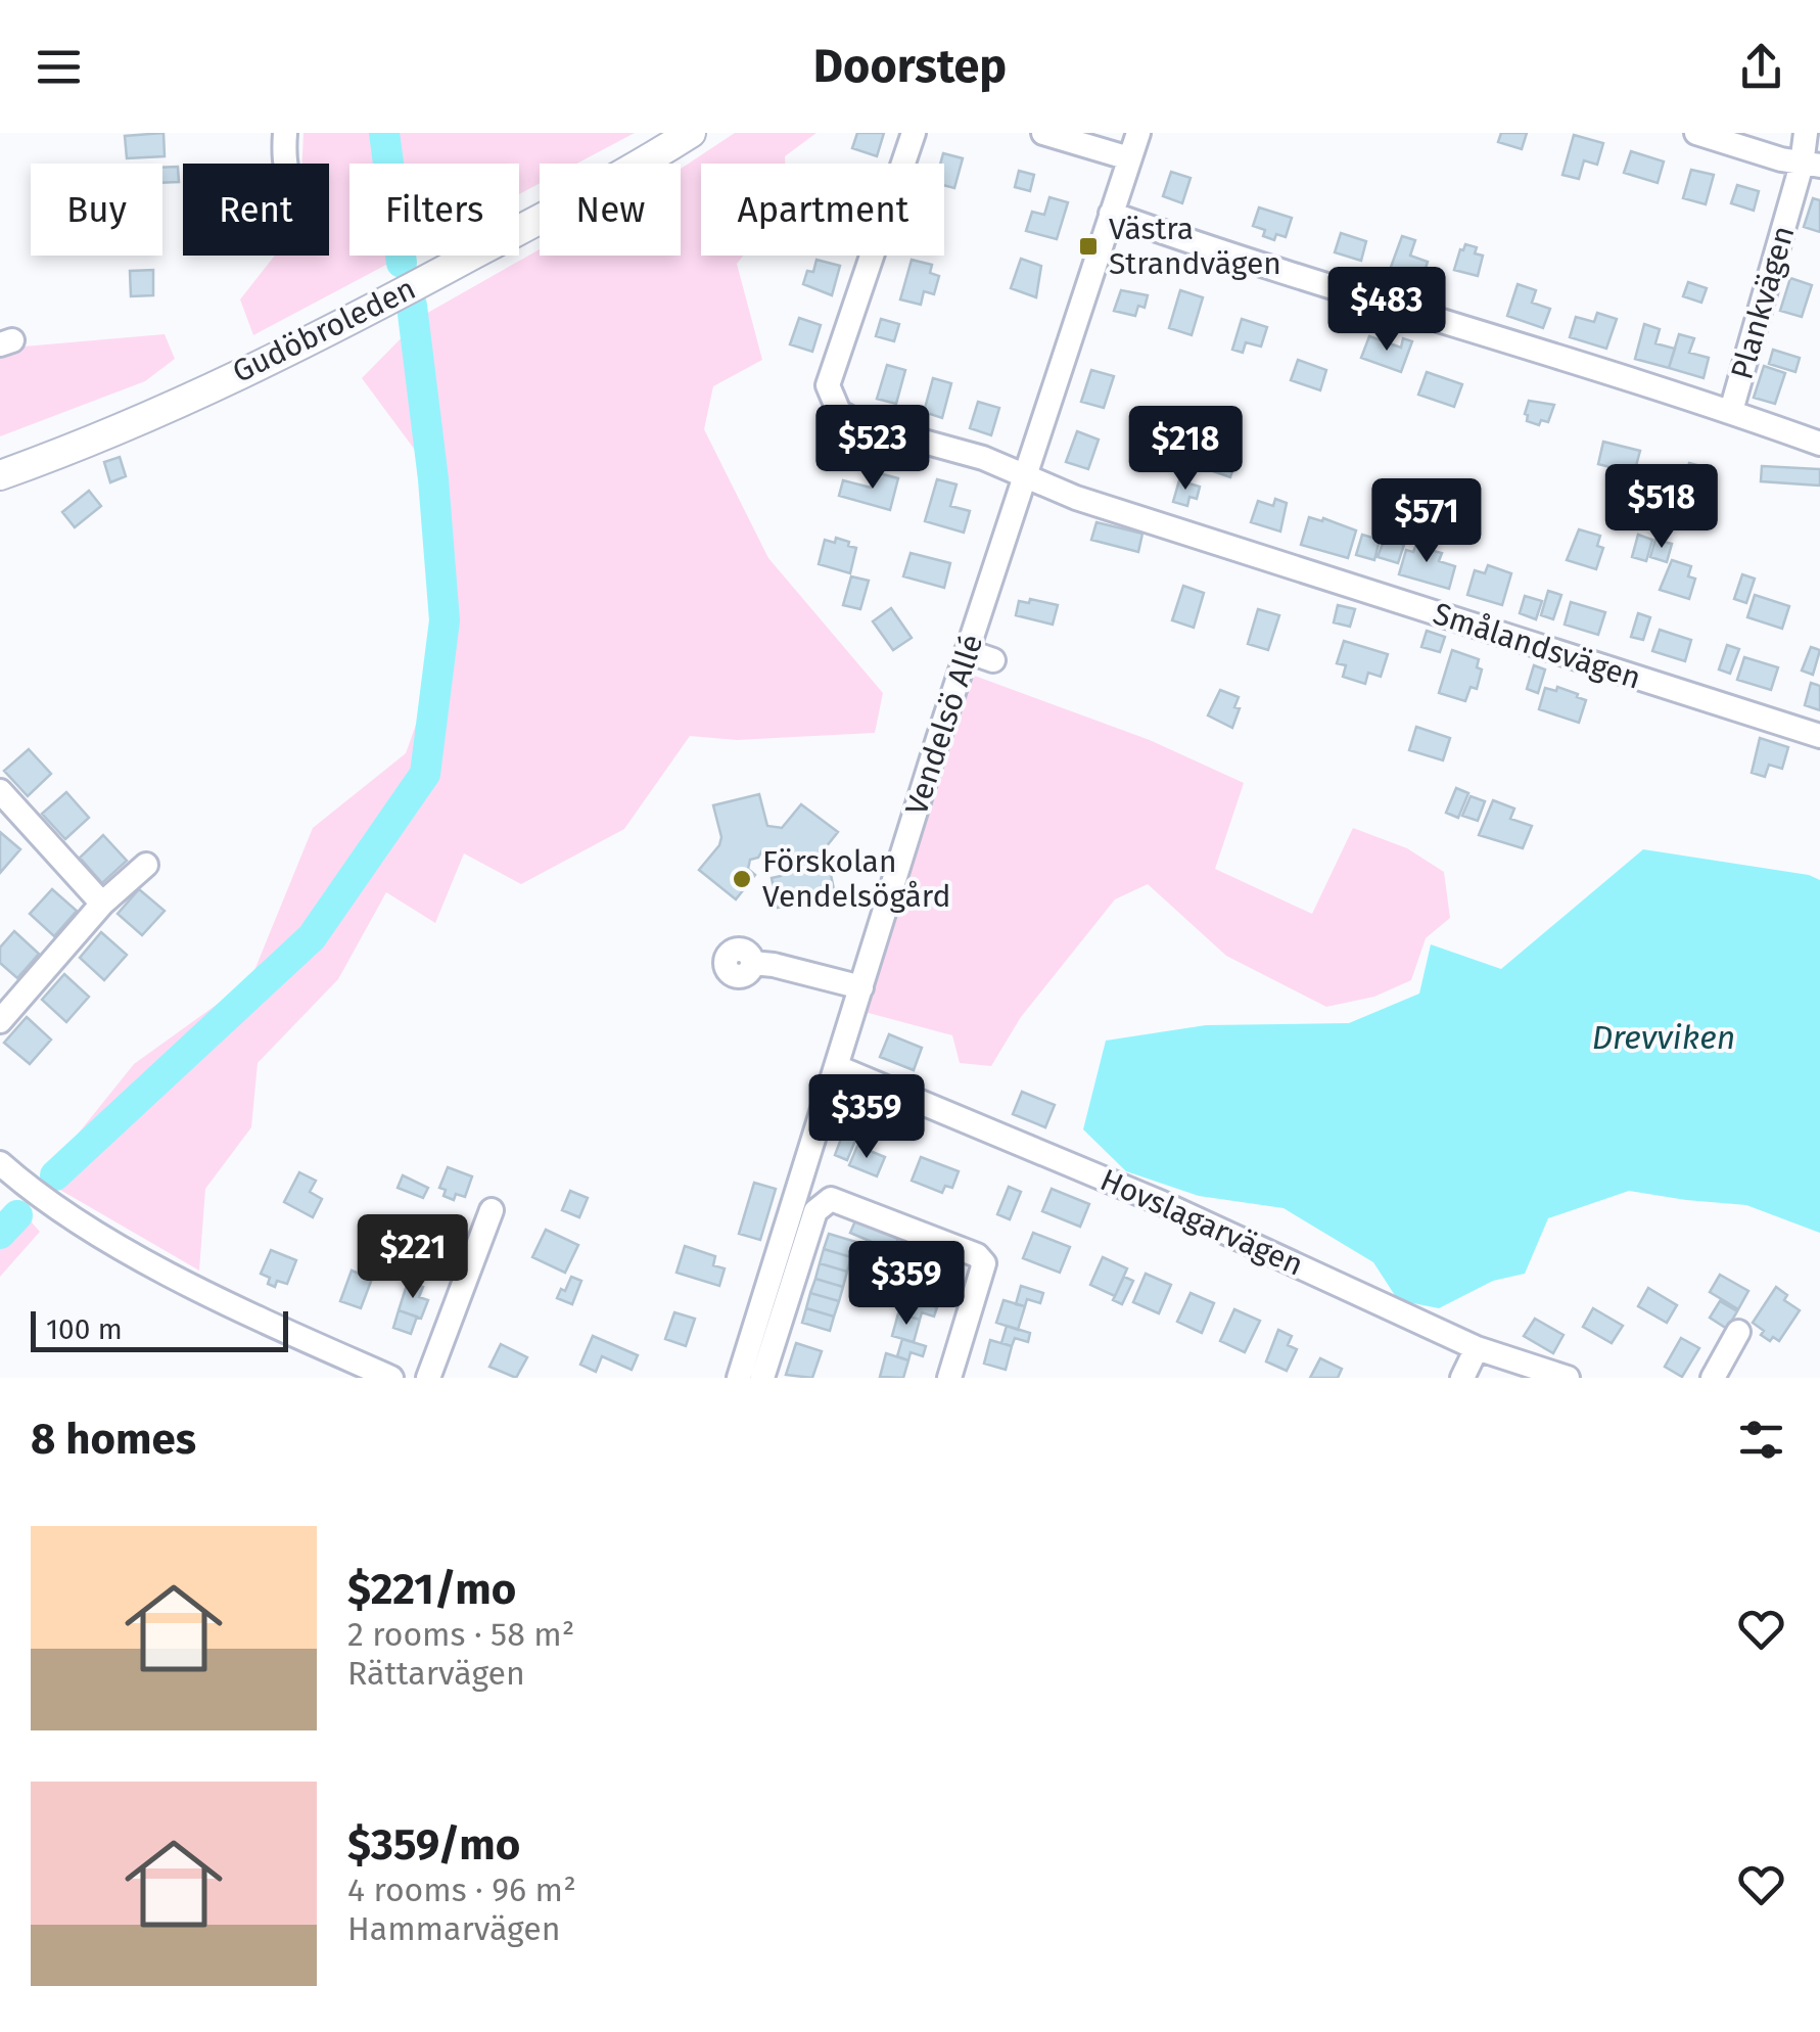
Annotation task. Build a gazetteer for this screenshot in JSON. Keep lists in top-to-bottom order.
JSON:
{
  "streets": {
    "main road": ["Gudöbroleden"],
    "street": [
      "Plankvägen",
      "Smålandsvägen",
      "Vendelsö Allé",
      "Hovslagarvägen"
    ]
  },
  "crossings": [
    ["Smålandsvägen", "Vendelsö Allé"],
    ["Vendelsö Allé", "Hovslagarvägen"]
  ],
  "water": ["Drevviken"],
  "places": {
    "transit": ["Västra Strandvägen"],
    "other": ["Förskolan Vendelsögård"]
  },
  "scale_bar": "100 m",
  "page": {
    "header": "Doorstep",
    "chip": [
      "Buy",
      "Rent",
      "Filters",
      "New",
      "Apartment"
    ],
    "price": [
      "$483",
      "$523",
      "$218",
      "$518",
      "$571",
      "$359",
      "$221",
      "$359"
    ],
    "scale": "100 m",
    "heading": "8 homes",
    "list": [
      {
        "name": "$221/mo",
        "note": "2 rooms · 58 m² · Rättarvägen"
      },
      {
        "name": "$359/mo",
        "note": "4 rooms · 96 m² · Hammarvägen"
      }
    ]
  }
}
